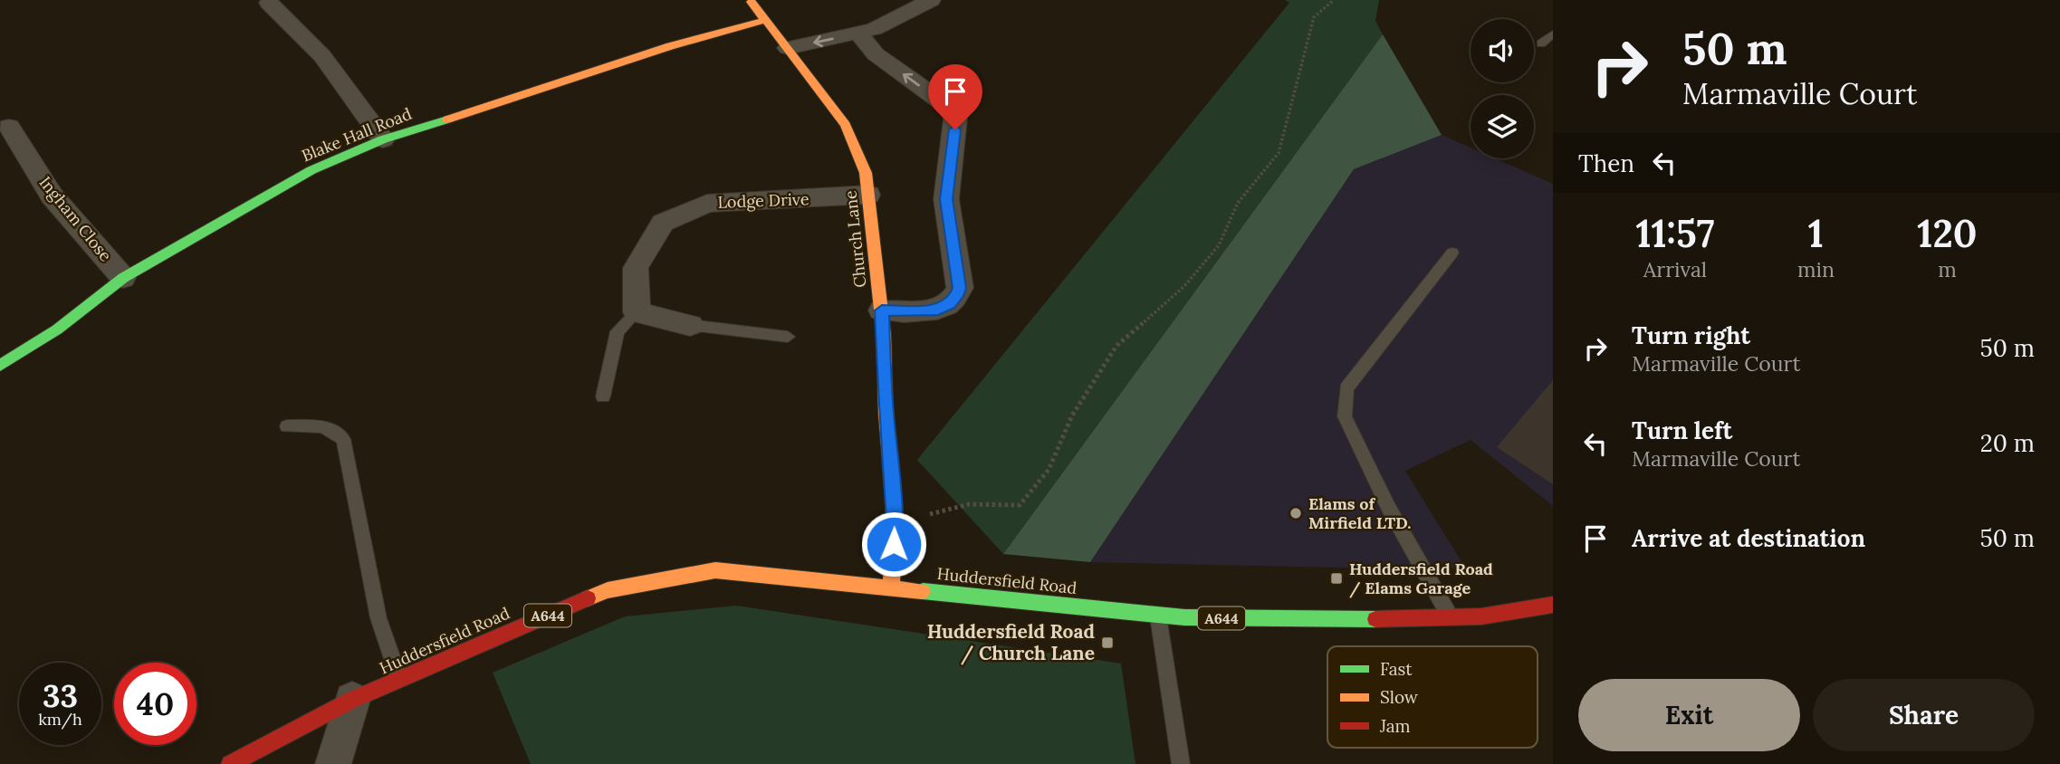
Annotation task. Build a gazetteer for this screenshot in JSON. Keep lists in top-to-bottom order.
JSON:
{
  "streets": {
    "main road": [
      "Blake Hall Road",
      "Church Lane",
      "Huddersfield Road",
      "A644"
    ],
    "street": ["Lodge Drive", "Ingham Close"]
  },
  "crossings": [
    ["Blake Hall Road", "Ingham Close"],
    ["Blake Hall Road", "Church Lane"],
    ["Lodge Drive", "Church Lane"],
    ["Church Lane", "Huddersfield Road"]
  ],
  "places": {
    "other": ["Elams of Mirfield LTD."],
    "transit": ["Huddersfield Road / Elams Garage", "Huddersfield Road / Church Lane"]
  },
  "legend": ["Fast", "Slow", "Jam"],
  "page": {
    "turn": ["50 m", "Marmaville Court"],
    "then": "Then",
    "eta": [
      "11:57",
      "Arrival",
      "1",
      "min",
      "120",
      "m"
    ],
    "list": [
      {
        "name": "Turn right",
        "note": "Marmaville Court",
        "value": "50 m"
      },
      {
        "name": "Turn left",
        "note": "Marmaville Court",
        "value": "20 m"
      },
      {
        "name": "Arrive at destination",
        "value": "50 m"
      }
    ],
    "speed": "33 km/h",
    "limit": "40",
    "buttons": ["Exit", "Share"]
  }
}
